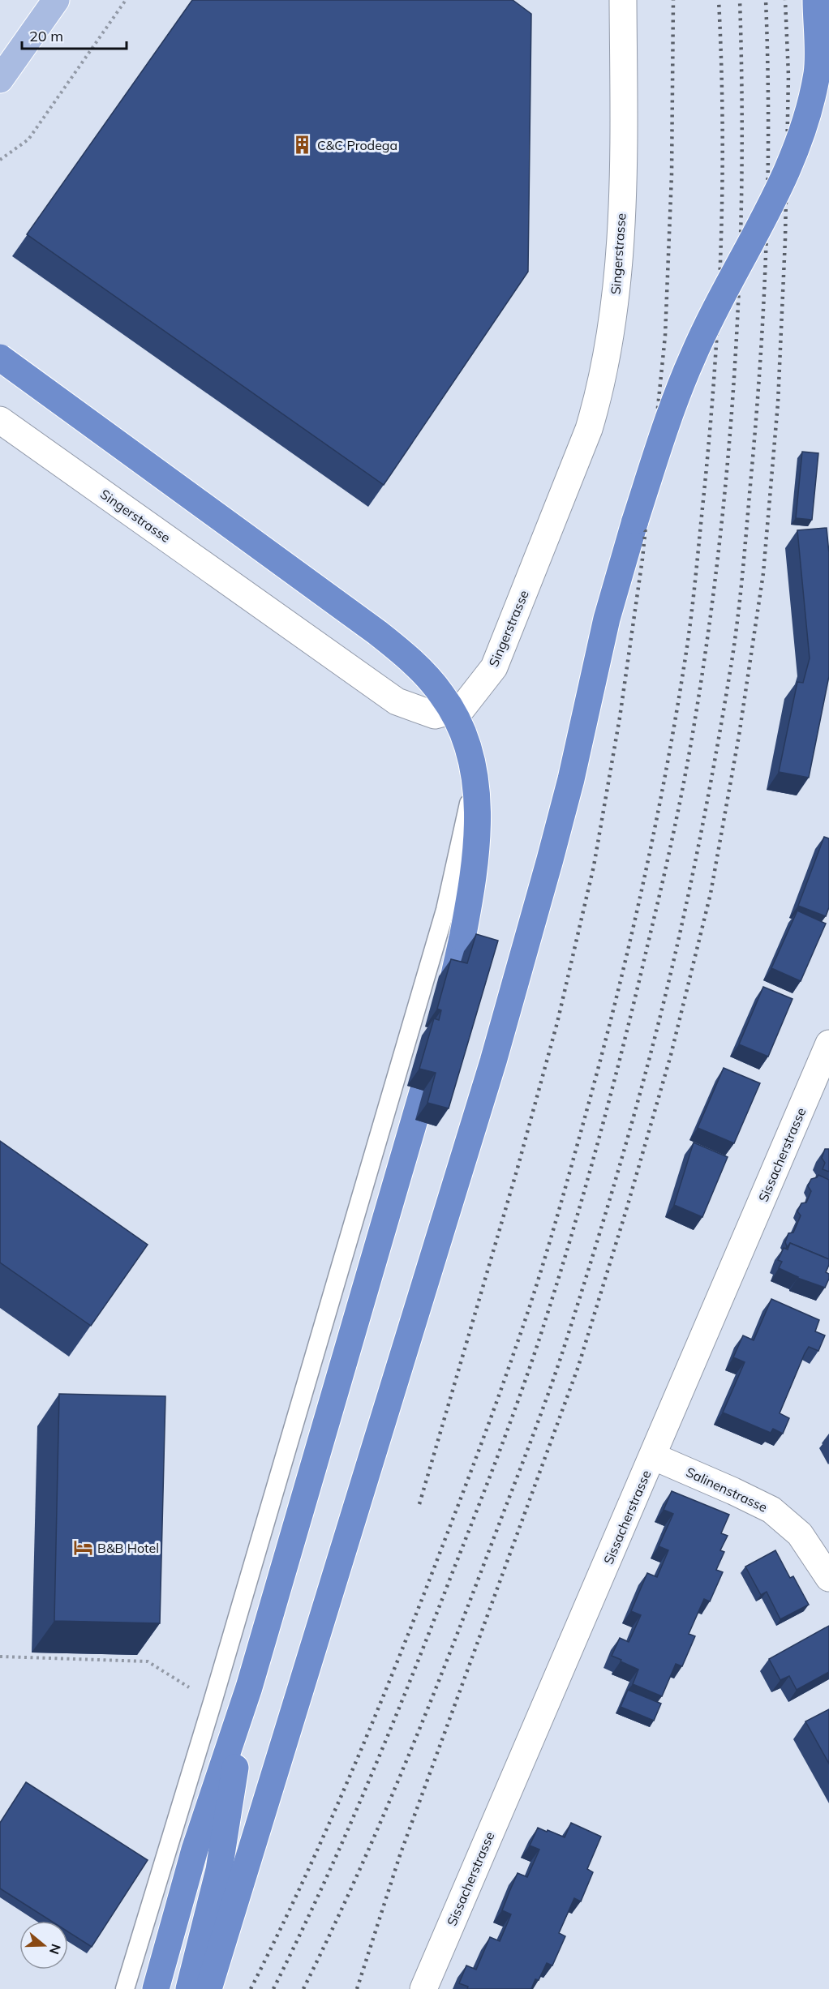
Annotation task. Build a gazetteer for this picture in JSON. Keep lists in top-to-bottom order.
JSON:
{
  "streets": {
    "street": ["Singerstrasse", "Sissacherstrasse", "Salinenstrasse"]
  },
  "crossings": [
    ["Sissacherstrasse", "Salinenstrasse"]
  ],
  "places": {
    "building": ["C&C Prodega"],
    "hotel": ["B&B Hotel"]
  },
  "scale_bar": "20 m",
  "north": "right"
}
